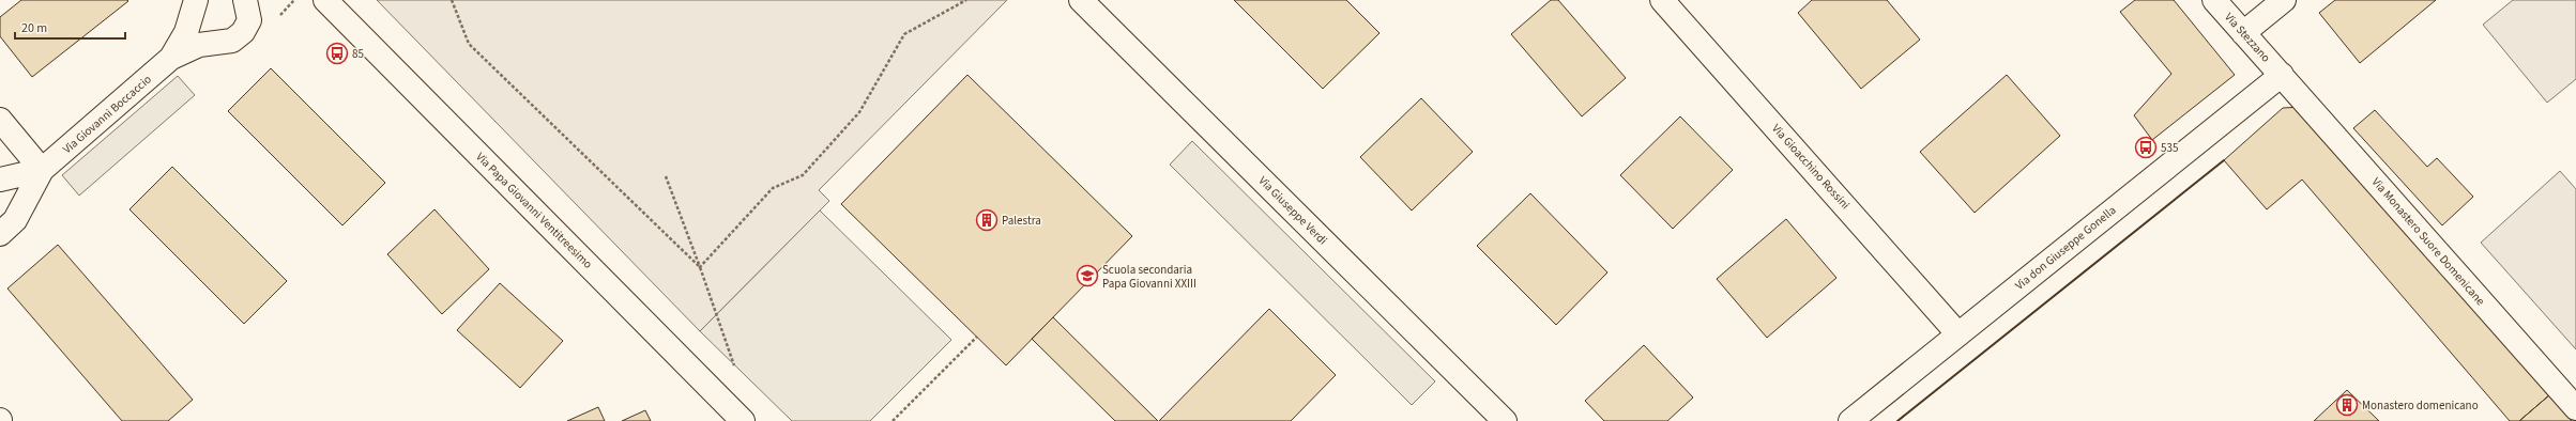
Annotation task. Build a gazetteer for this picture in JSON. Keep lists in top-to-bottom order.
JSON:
{
  "streets": {
    "street": [
      "Via Stezzano",
      "Via Giovanni Boccaccio",
      "Via Gioacchino Rossini",
      "Via Papa Giovanni Ventitreesimo",
      "Via Giuseppe Verdi",
      "Via Monastero Suore Domenicane",
      "Via don Giuseppe Gonella"
    ]
  },
  "crossings": [
    ["Via Stezzano", "Via Monastero Suore Domenicane"],
    ["Via Stezzano", "Via don Giuseppe Gonella"],
    ["Via Gioacchino Rossini", "Via don Giuseppe Gonella"],
    ["Via Monastero Suore Domenicane", "Via don Giuseppe Gonella"]
  ],
  "places": {
    "bus stop": ["85", "535"],
    "building": ["Palestra", "Monastero domenicano"],
    "school or university": ["Scuola secondaria Papa Giovanni XXIII"]
  },
  "scale_bar": "20 m"
}
